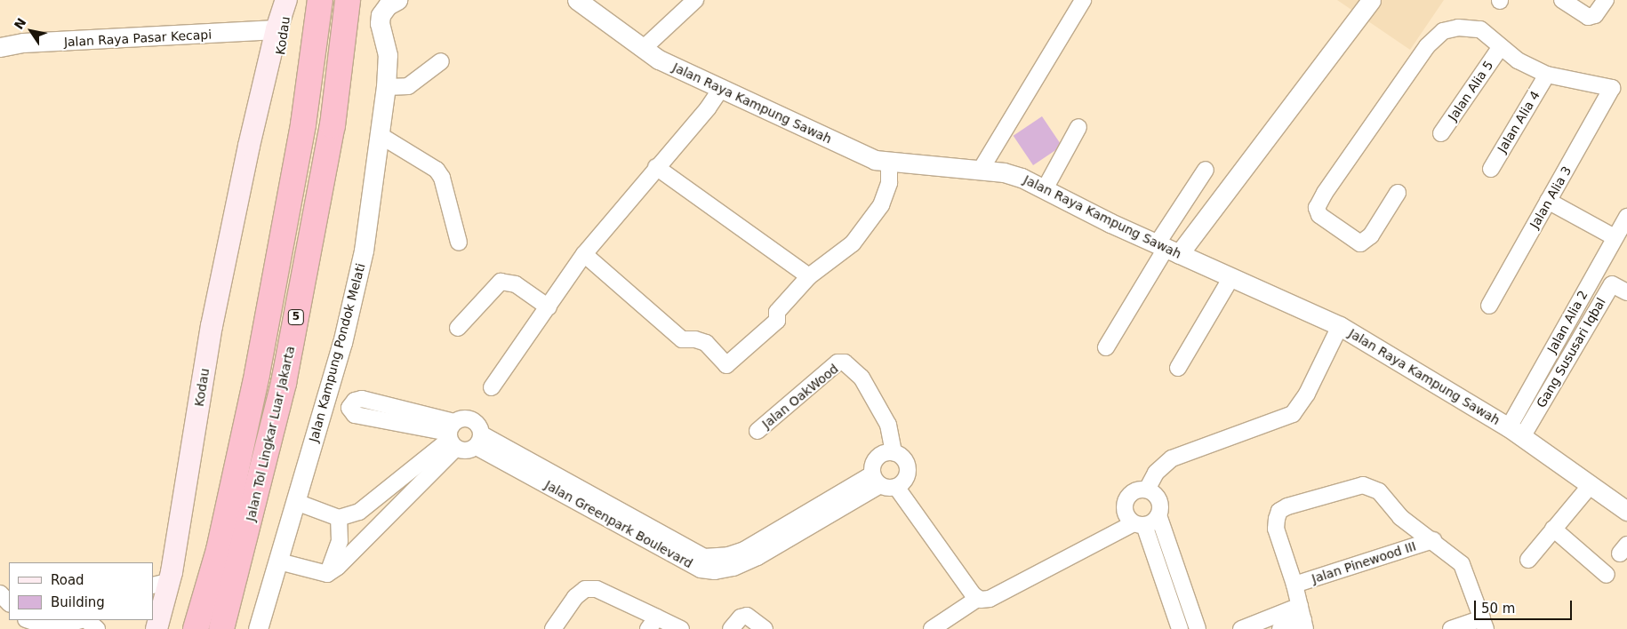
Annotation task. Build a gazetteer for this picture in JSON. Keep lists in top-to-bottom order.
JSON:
{
  "streets": {
    "highway": ["5", "Jalan Tol Lingkar Luar Jakarta"],
    "main road": ["Kodau"],
    "street": [
      "Jalan Raya Pasar Kecapi",
      "Jalan Alia 5",
      "Jalan Raya Kampung Sawah",
      "Jalan Alia 4",
      "Jalan Alia 3",
      "Jalan Alia 2",
      "Jalan Kampung Pondok Melati",
      "Gang Sususari Iqbal",
      "Jalan OakWood",
      "Jalan Greenpark Boulevard",
      "Jalan Pinewood III"
    ]
  },
  "crossings": [
    ["Kodau", "Jalan Raya Pasar Kecapi"],
    ["Jalan Raya Kampung Sawah", "Jalan Alia 2"],
    ["Jalan Raya Kampung Sawah", "Gang Sususari Iqbal"],
    ["Jalan Alia 4", "Jalan Alia 3"],
    ["Jalan Alia 2", "Gang Sususari Iqbal"],
    ["Jalan OakWood", "Jalan Greenpark Boulevard"]
  ],
  "legend": ["Road", "Building"],
  "scale_bar": "50 m",
  "north": "top left"
}
